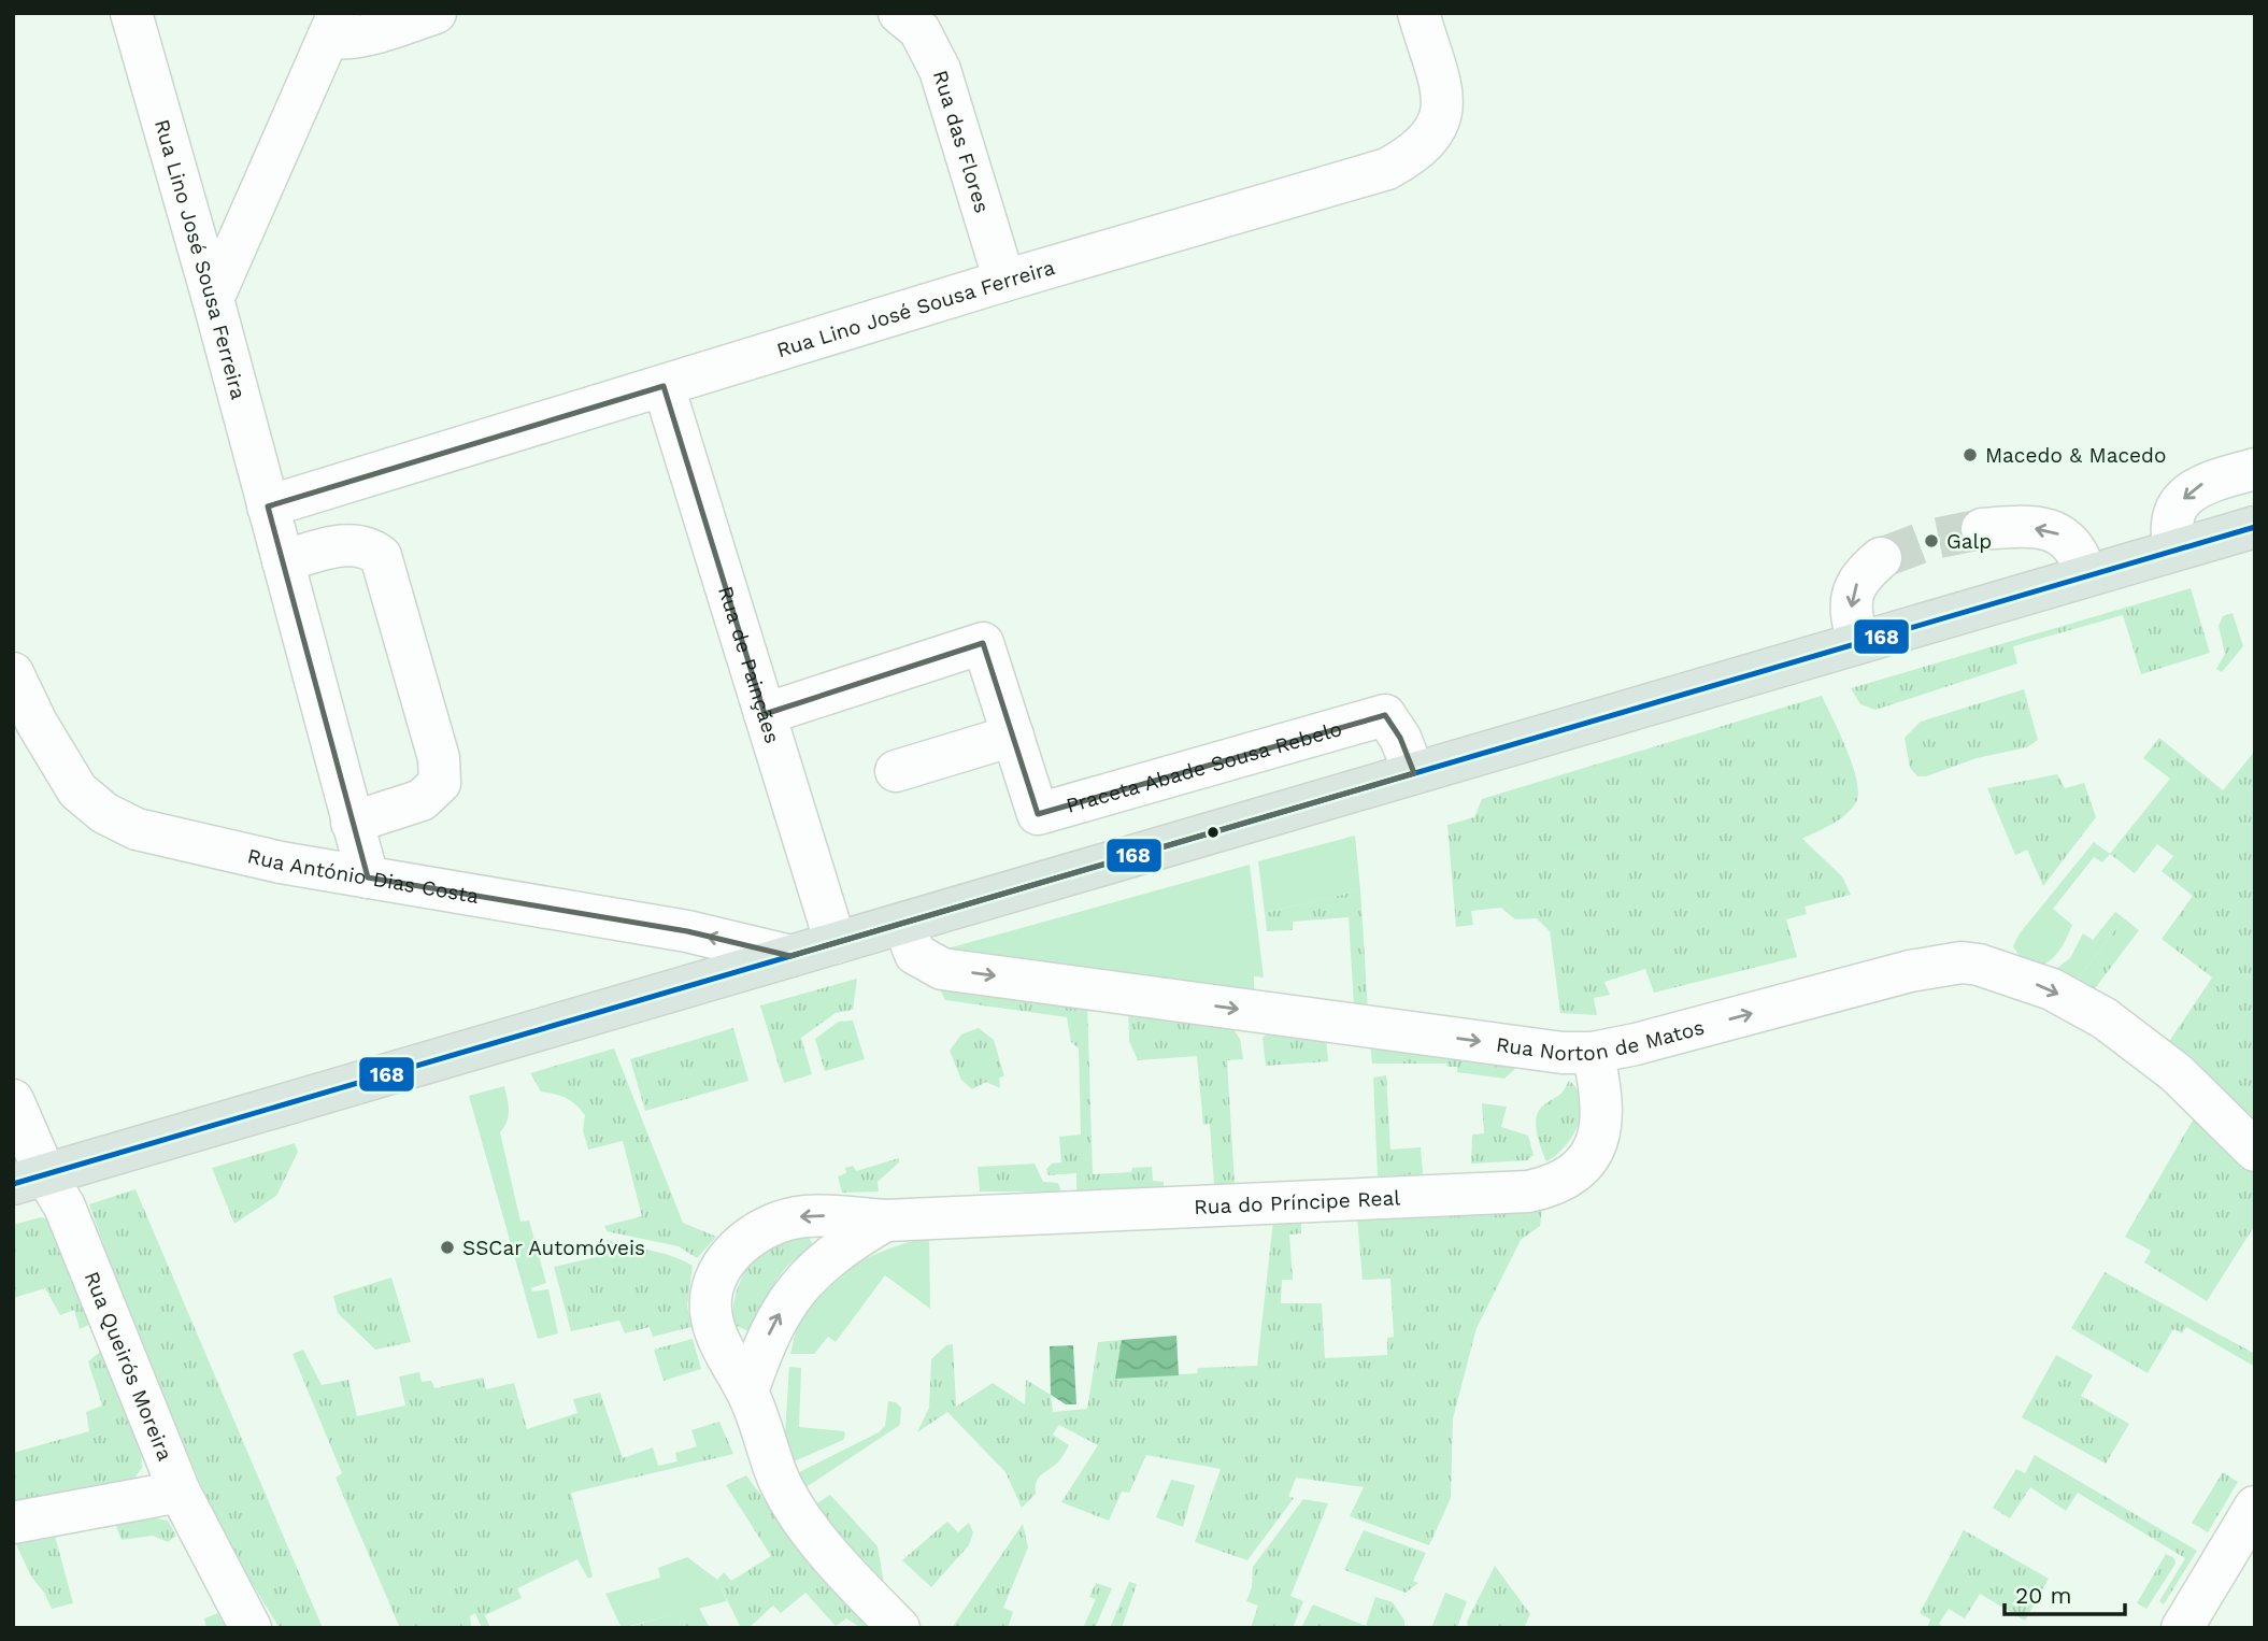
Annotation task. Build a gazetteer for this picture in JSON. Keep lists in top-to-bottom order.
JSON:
{
  "streets": {
    "street": [
      "Rua das Flores",
      "Rua Lino José Sousa Ferreira",
      "Rua de Painçães",
      "Praceta Abade Sousa Rebelo",
      "Rua António Dias Costa",
      "Rua Norton de Matos",
      "Rua do Príncipe Real",
      "Rua Queirós Moreira"
    ]
  },
  "crossings": [
    ["Rua das Flores", "Rua Lino José Sousa Ferreira"],
    ["Rua Lino José Sousa Ferreira", "Rua de Painçães"],
    ["Rua Lino José Sousa Ferreira", "Rua António Dias Costa"],
    ["Rua de Painçães", "Praceta Abade Sousa Rebelo"],
    ["Rua Norton de Matos", "Rua do Príncipe Real"]
  ],
  "one_way": ["Rua António Dias Costa", "Rua Norton de Matos"],
  "places": ["Macedo & Macedo", "Galp", "SSCar Automóveis"],
  "lines": ["transit line 168"],
  "scale_bar": "20 m"
}
